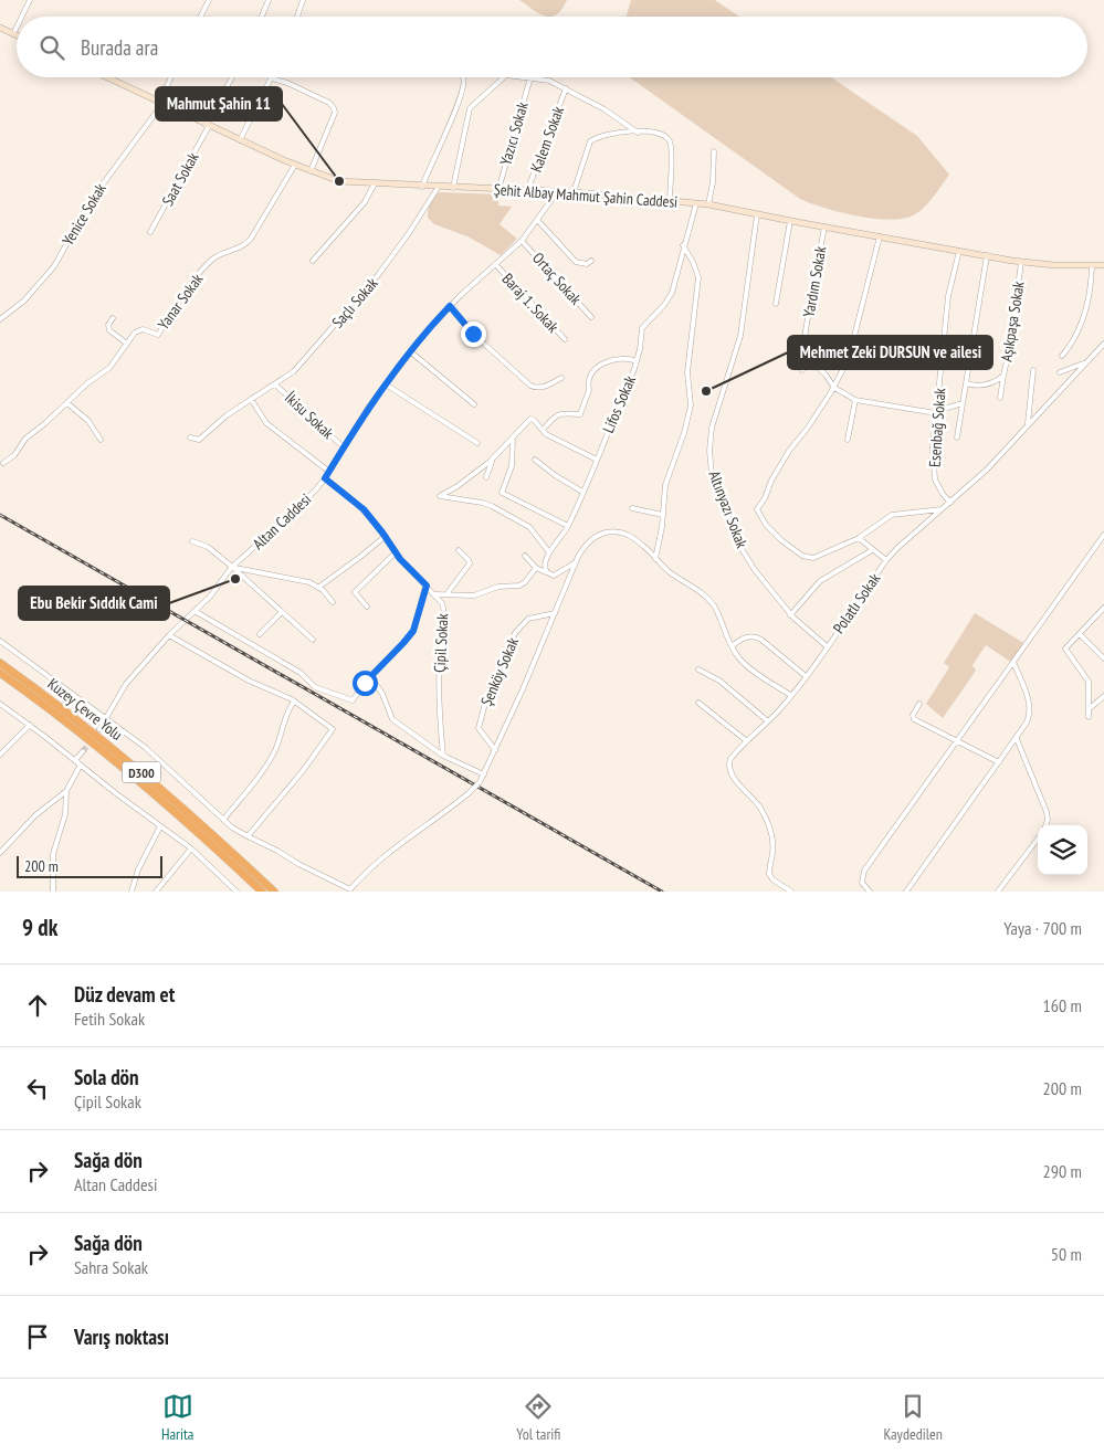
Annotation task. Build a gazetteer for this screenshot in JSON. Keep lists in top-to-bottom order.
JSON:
{
  "streets": {
    "highway": ["Kuzey Çevre Yolu", "D300"],
    "street": [
      "Yazıcı Sokak",
      "Kalem Sokak",
      "Saat Sokak",
      "Şehit Albay Mahmut Şahin Caddesi",
      "Yenice Sokak",
      "Ortaç Sokak",
      "Yardım Sokak",
      "Yanar Sokak",
      "Saçlı Sokak",
      "Baraj 1. Sokak",
      "Aşıkpaşa Sokak",
      "Lifos Sokak",
      "İkisu Sokak",
      "Esenbağ Sokak",
      "Altınyazı Sokak",
      "Altan Caddesi",
      "Polatlı Sokak",
      "Çipil Sokak",
      "Şenköy Sokak"
    ]
  },
  "crossings": [
    ["Yazıcı Sokak", "Şehit Albay Mahmut Şahin Caddesi"],
    ["Kalem Sokak", "Şehit Albay Mahmut Şahin Caddesi"],
    ["Saat Sokak", "Şehit Albay Mahmut Şahin Caddesi"],
    ["Şehit Albay Mahmut Şahin Caddesi", "Yenice Sokak"],
    ["Şehit Albay Mahmut Şahin Caddesi", "Yardım Sokak"],
    ["Şehit Albay Mahmut Şahin Caddesi", "Yanar Sokak"],
    ["Şehit Albay Mahmut Şahin Caddesi", "Saçlı Sokak"],
    ["Şehit Albay Mahmut Şahin Caddesi", "Aşıkpaşa Sokak"],
    ["Şehit Albay Mahmut Şahin Caddesi", "Lifos Sokak"],
    ["Şehit Albay Mahmut Şahin Caddesi", "Esenbağ Sokak"],
    ["Şehit Albay Mahmut Şahin Caddesi", "Altınyazı Sokak"],
    ["Şehit Albay Mahmut Şahin Caddesi", "Altan Caddesi"],
    ["Ortaç Sokak", "Altan Caddesi"],
    ["Saçlı Sokak", "İkisu Sokak"],
    ["Baraj 1. Sokak", "Altan Caddesi"],
    ["İkisu Sokak", "Altan Caddesi"],
    ["Esenbağ Sokak", "Polatlı Sokak"],
    ["Altınyazı Sokak", "Polatlı Sokak"],
    ["Altan Caddesi", "Çipil Sokak"]
  ],
  "places": ["Mahmut Şahin 11", "Mehmet Zeki DURSUN ve ailesi", "Ebu Bekir Sıddık Cami"],
  "scale_bar": "200 m",
  "page": {
    "search": "Burada ara",
    "scale": "200 m",
    "heading": ["9 dk", "Yaya · 700 m"],
    "list": [
      ["Düz devam et", "Fetih Sokak", "160 m"],
      ["Sola dön", "Çipil Sokak", "200 m"],
      ["Sağa dön", "Altan Caddesi", "290 m"],
      ["Sağa dön", "Sahra Sokak", "50 m"],
      "Varış noktası"
    ],
    "nav": ["Harita", "Yol tarifi", "Kaydedilen"]
  }
}
